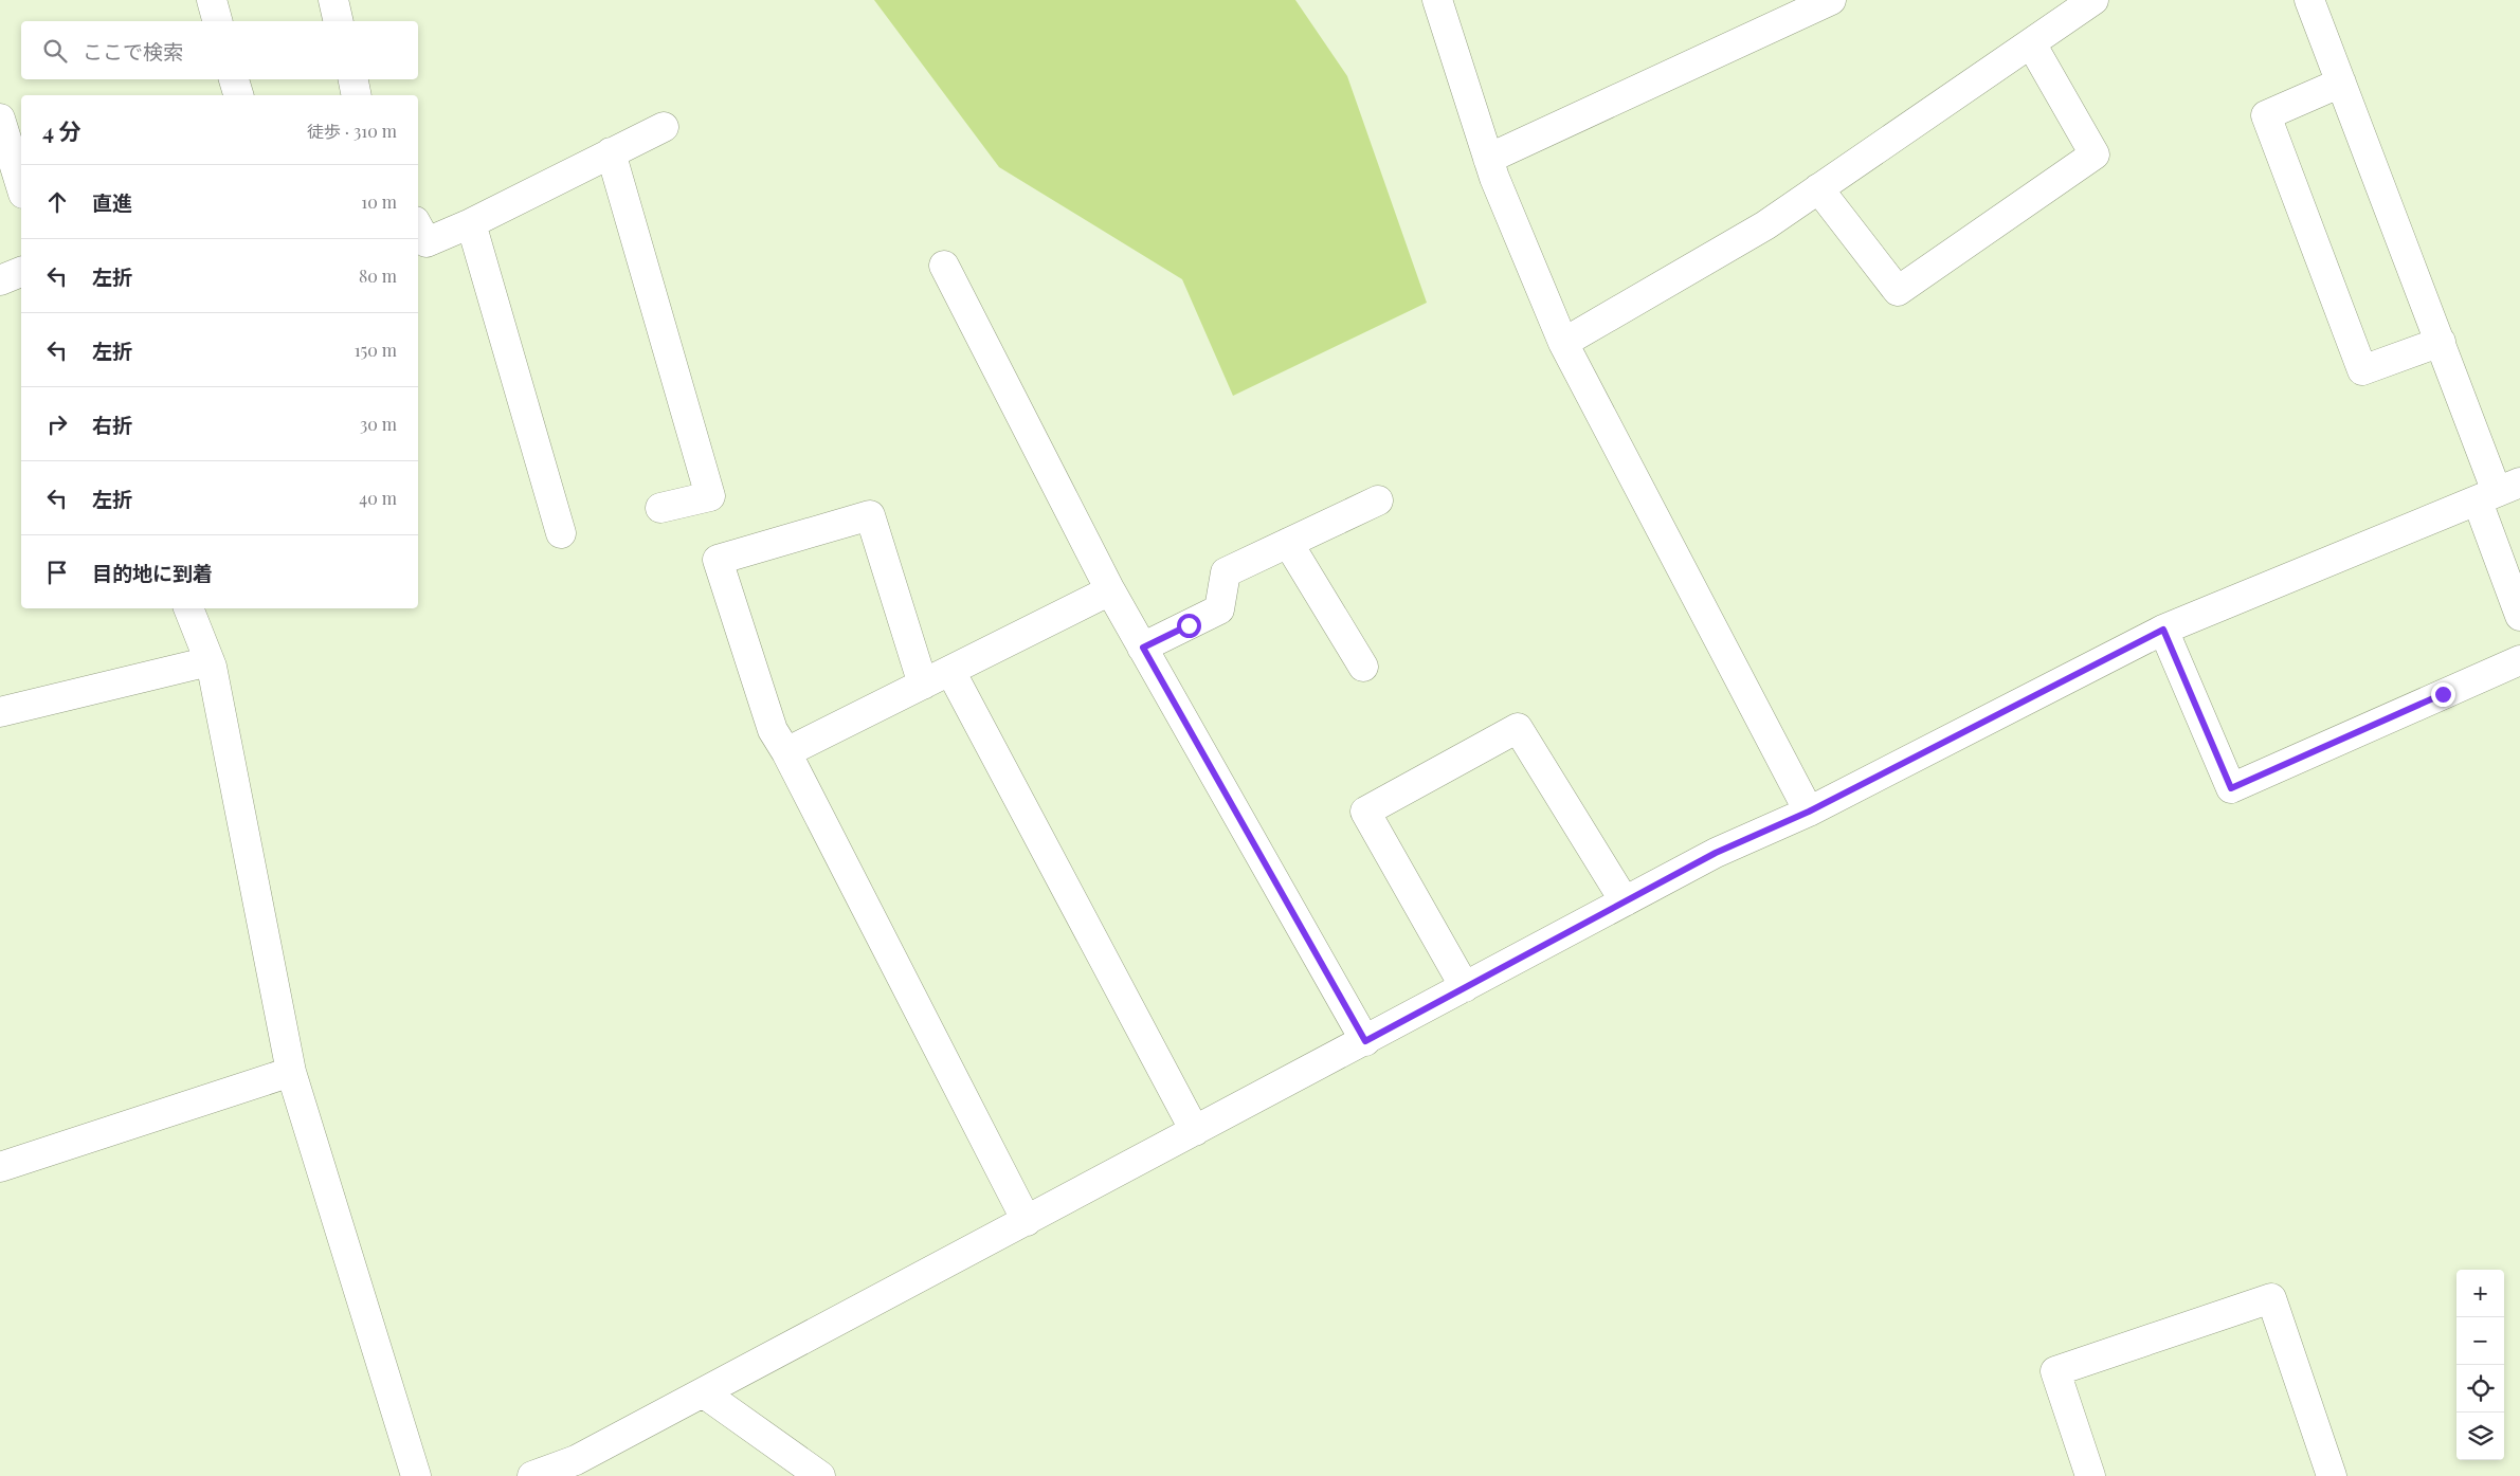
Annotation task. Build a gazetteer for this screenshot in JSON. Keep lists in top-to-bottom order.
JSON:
{
  "page": {
    "search": "ここで検索",
    "heading": ["4 分", "徒歩 · 310 m"],
    "list": [
      ["直進", "10 m"],
      ["左折", "80 m"],
      ["左折", "150 m"],
      ["右折", "30 m"],
      ["左折", "40 m"],
      "目的地に到着"
    ],
    "map_buttons": ["+", "−"]
  }
}
